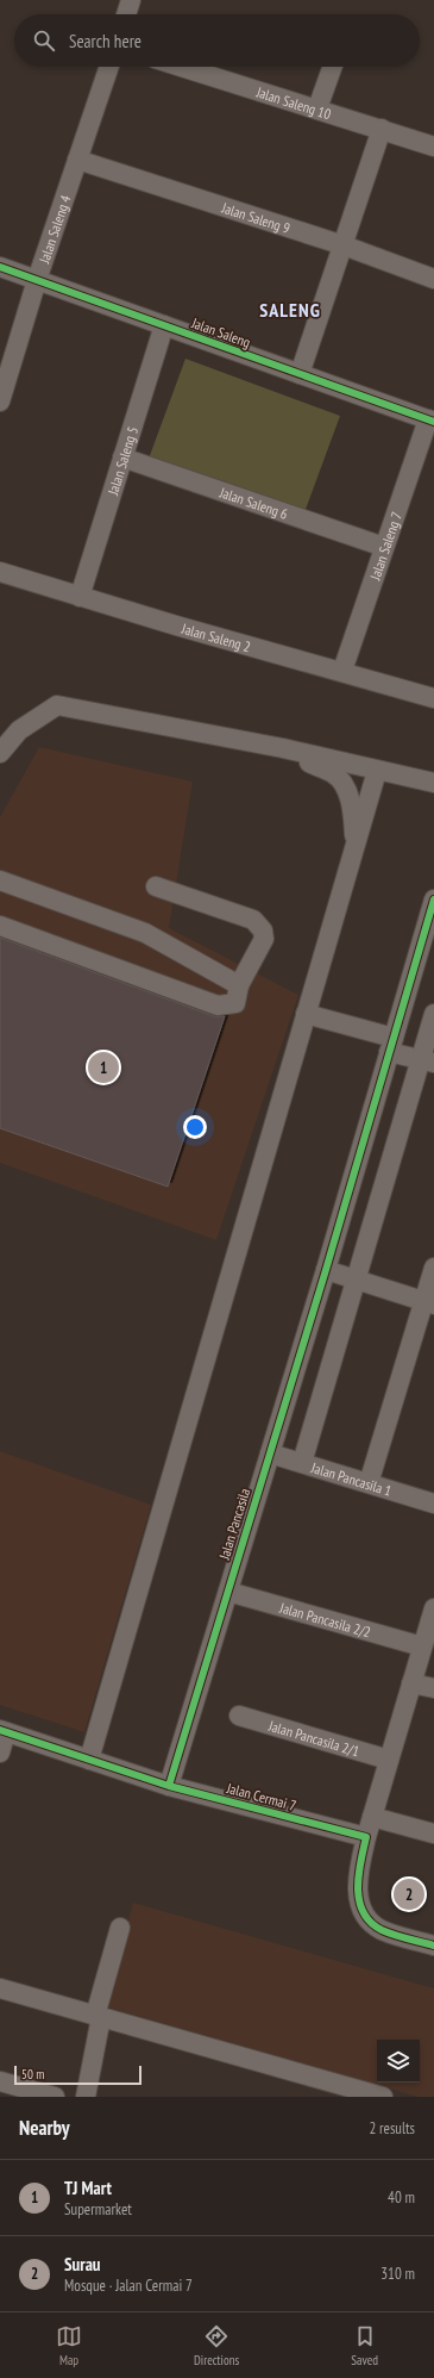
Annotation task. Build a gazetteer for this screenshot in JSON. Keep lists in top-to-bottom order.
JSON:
{
  "streets": {
    "street": [
      "Jalan Saleng 10",
      "Jalan Saleng 9",
      "Jalan Saleng 4",
      "Jalan Saleng",
      "Jalan Saleng 5",
      "Jalan Saleng 6",
      "Jalan Saleng 7",
      "Jalan Saleng 2",
      "Jalan Pancasila 1",
      "Jalan Pancasila",
      "Jalan Pancasila 2/2",
      "Jalan Pancasila 2/1",
      "Jalan Cermai 7"
    ]
  },
  "crossings": [
    ["Jalan Saleng 9", "Jalan Saleng 4"],
    ["Jalan Saleng 4", "Jalan Saleng"],
    ["Jalan Saleng", "Jalan Saleng 5"],
    ["Jalan Saleng", "Jalan Saleng 7"],
    ["Jalan Saleng 5", "Jalan Saleng 6"],
    ["Jalan Saleng 5", "Jalan Saleng 2"],
    ["Jalan Saleng 6", "Jalan Saleng 7"],
    ["Jalan Saleng 7", "Jalan Saleng 2"],
    ["Jalan Pancasila 1", "Jalan Pancasila"],
    ["Jalan Pancasila", "Jalan Pancasila 2/2"],
    ["Jalan Pancasila", "Jalan Cermai 7"]
  ],
  "districts": ["SALENG"],
  "scale_bar": "50 m",
  "page": {
    "search": "Search here",
    "pins": ["1", "2"],
    "scale": "50 m",
    "heading": ["Nearby", "2 results"],
    "list": [
      {
        "mark": "1",
        "name": "TJ Mart",
        "note": "Supermarket",
        "value": "40 m"
      },
      {
        "mark": "2",
        "name": "Surau",
        "note": "Mosque · Jalan Cermai 7",
        "value": "310 m"
      }
    ],
    "nav": ["Map", "Directions", "Saved"]
  }
}
